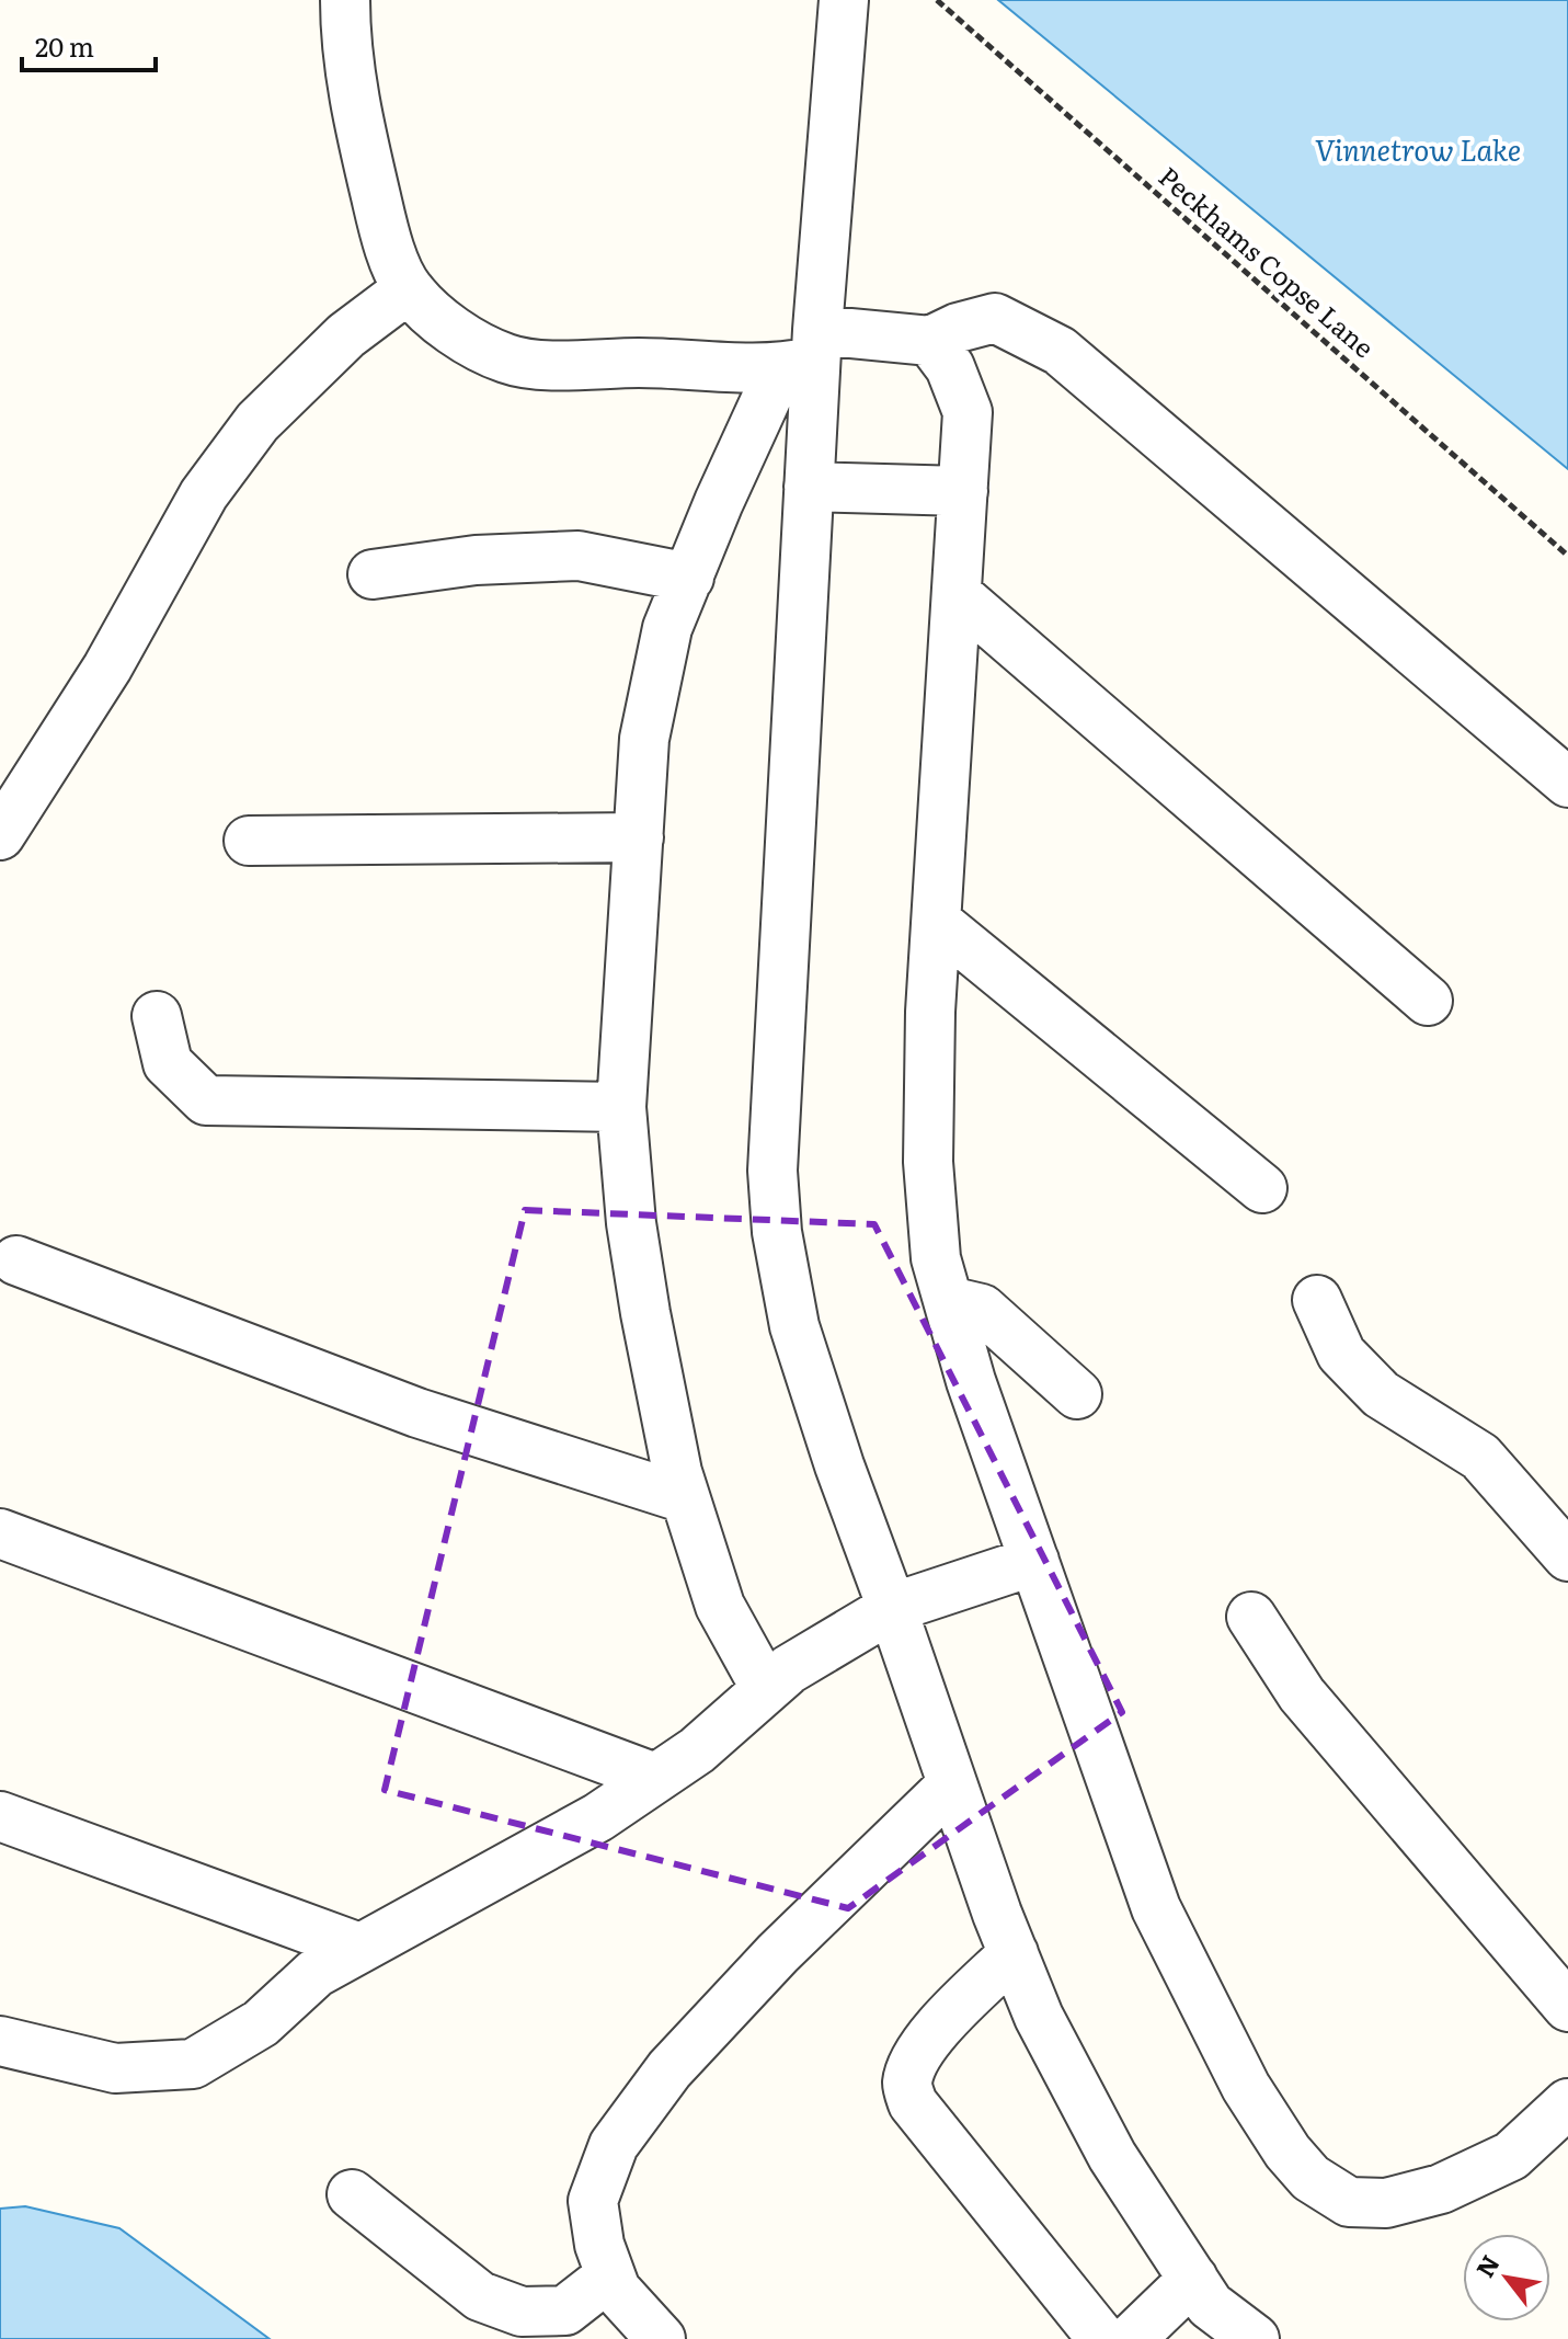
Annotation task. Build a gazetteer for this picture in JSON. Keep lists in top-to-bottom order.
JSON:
{
  "streets": {
    "path": ["Peckhams Copse Lane"]
  },
  "water": ["Vinnetrow Lake"],
  "scale_bar": "20 m",
  "north": "top left"
}
